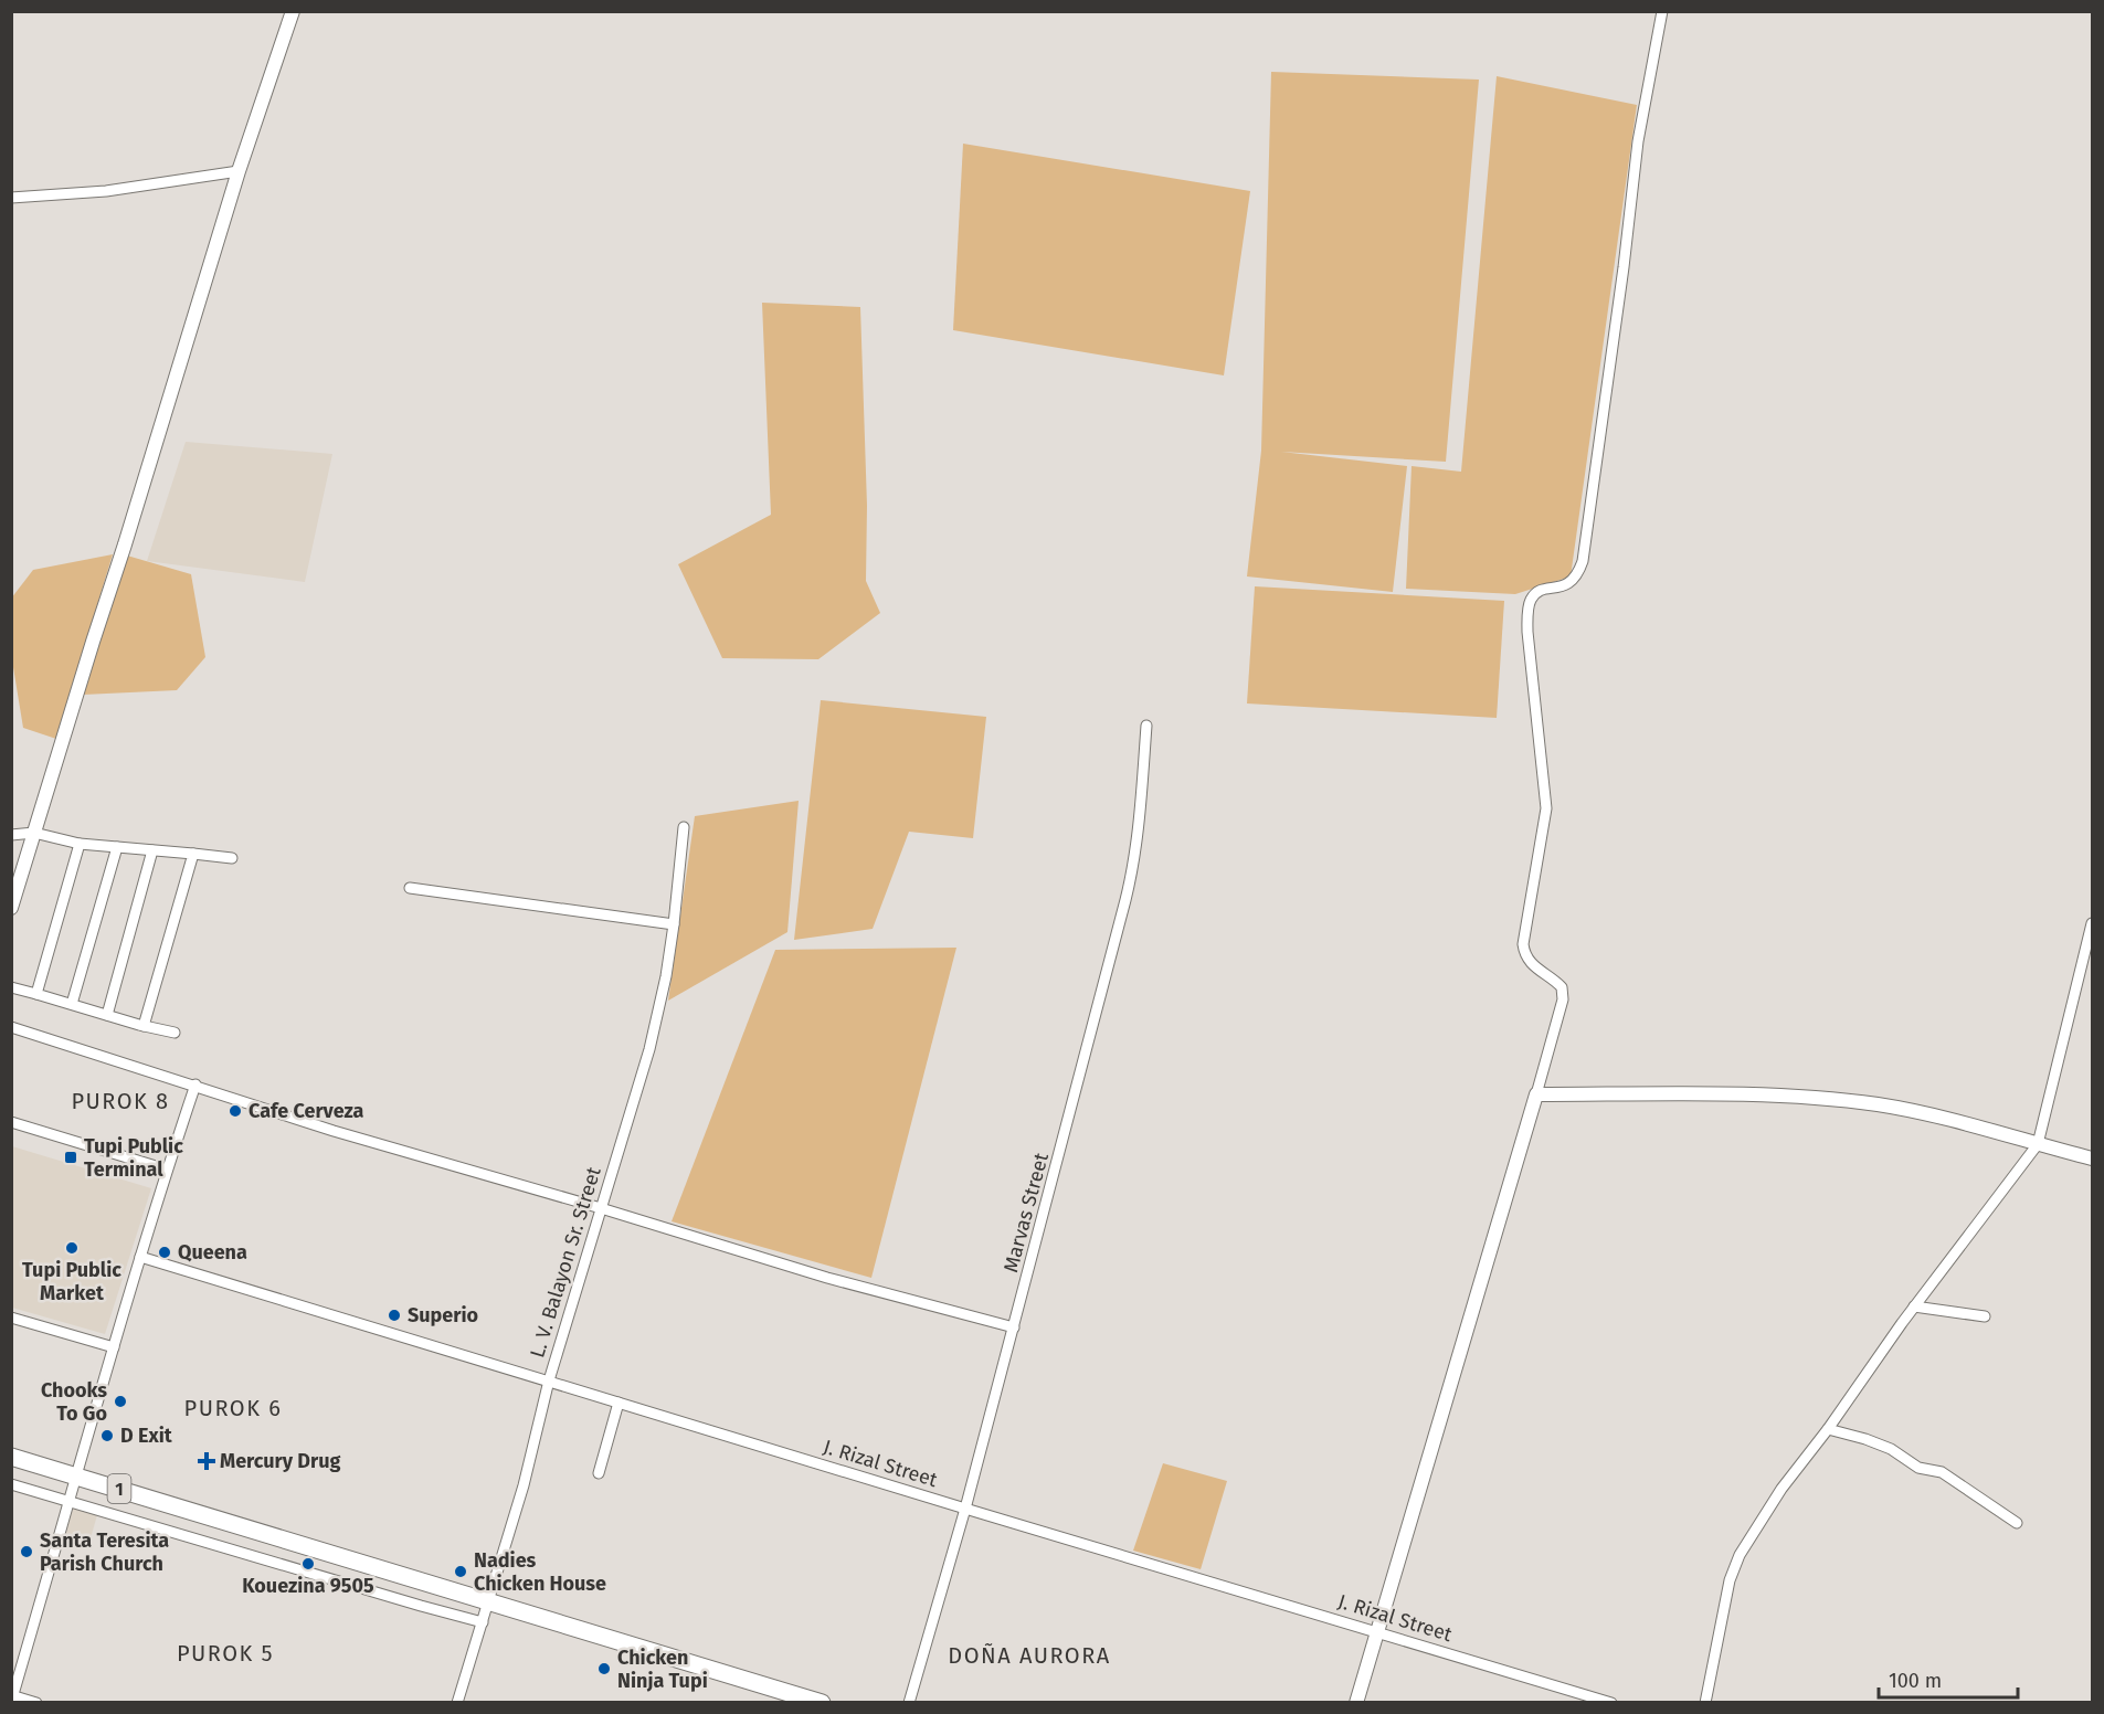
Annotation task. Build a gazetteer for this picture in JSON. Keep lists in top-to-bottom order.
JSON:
{
  "streets": {
    "highway": ["1"],
    "street": ["Marvas Street", "L. V. Balayon Sr. Street", "J. Rizal Street"]
  },
  "crossings": [
    ["Marvas Street", "J. Rizal Street"],
    ["L. V. Balayon Sr. Street", "J. Rizal Street"],
    ["L. V. Balayon Sr. Street", "1"]
  ],
  "districts": [
    "PUROK 8",
    "PUROK 6",
    "PUROK 5",
    "DOÑA AURORA"
  ],
  "places": {
    "other": [
      "Cafe Cerveza",
      "Tupi Public Market",
      "Queena",
      "Superio",
      "Chooks To Go",
      "D Exit",
      "Santa Teresita Parish Church",
      "Kouezina 9505",
      "Nadies Chicken House",
      "Chicken Ninja Tupi"
    ],
    "transit": ["Tupi Public Terminal"],
    "health": ["Mercury Drug"]
  },
  "scale_bar": "100 m"
}
